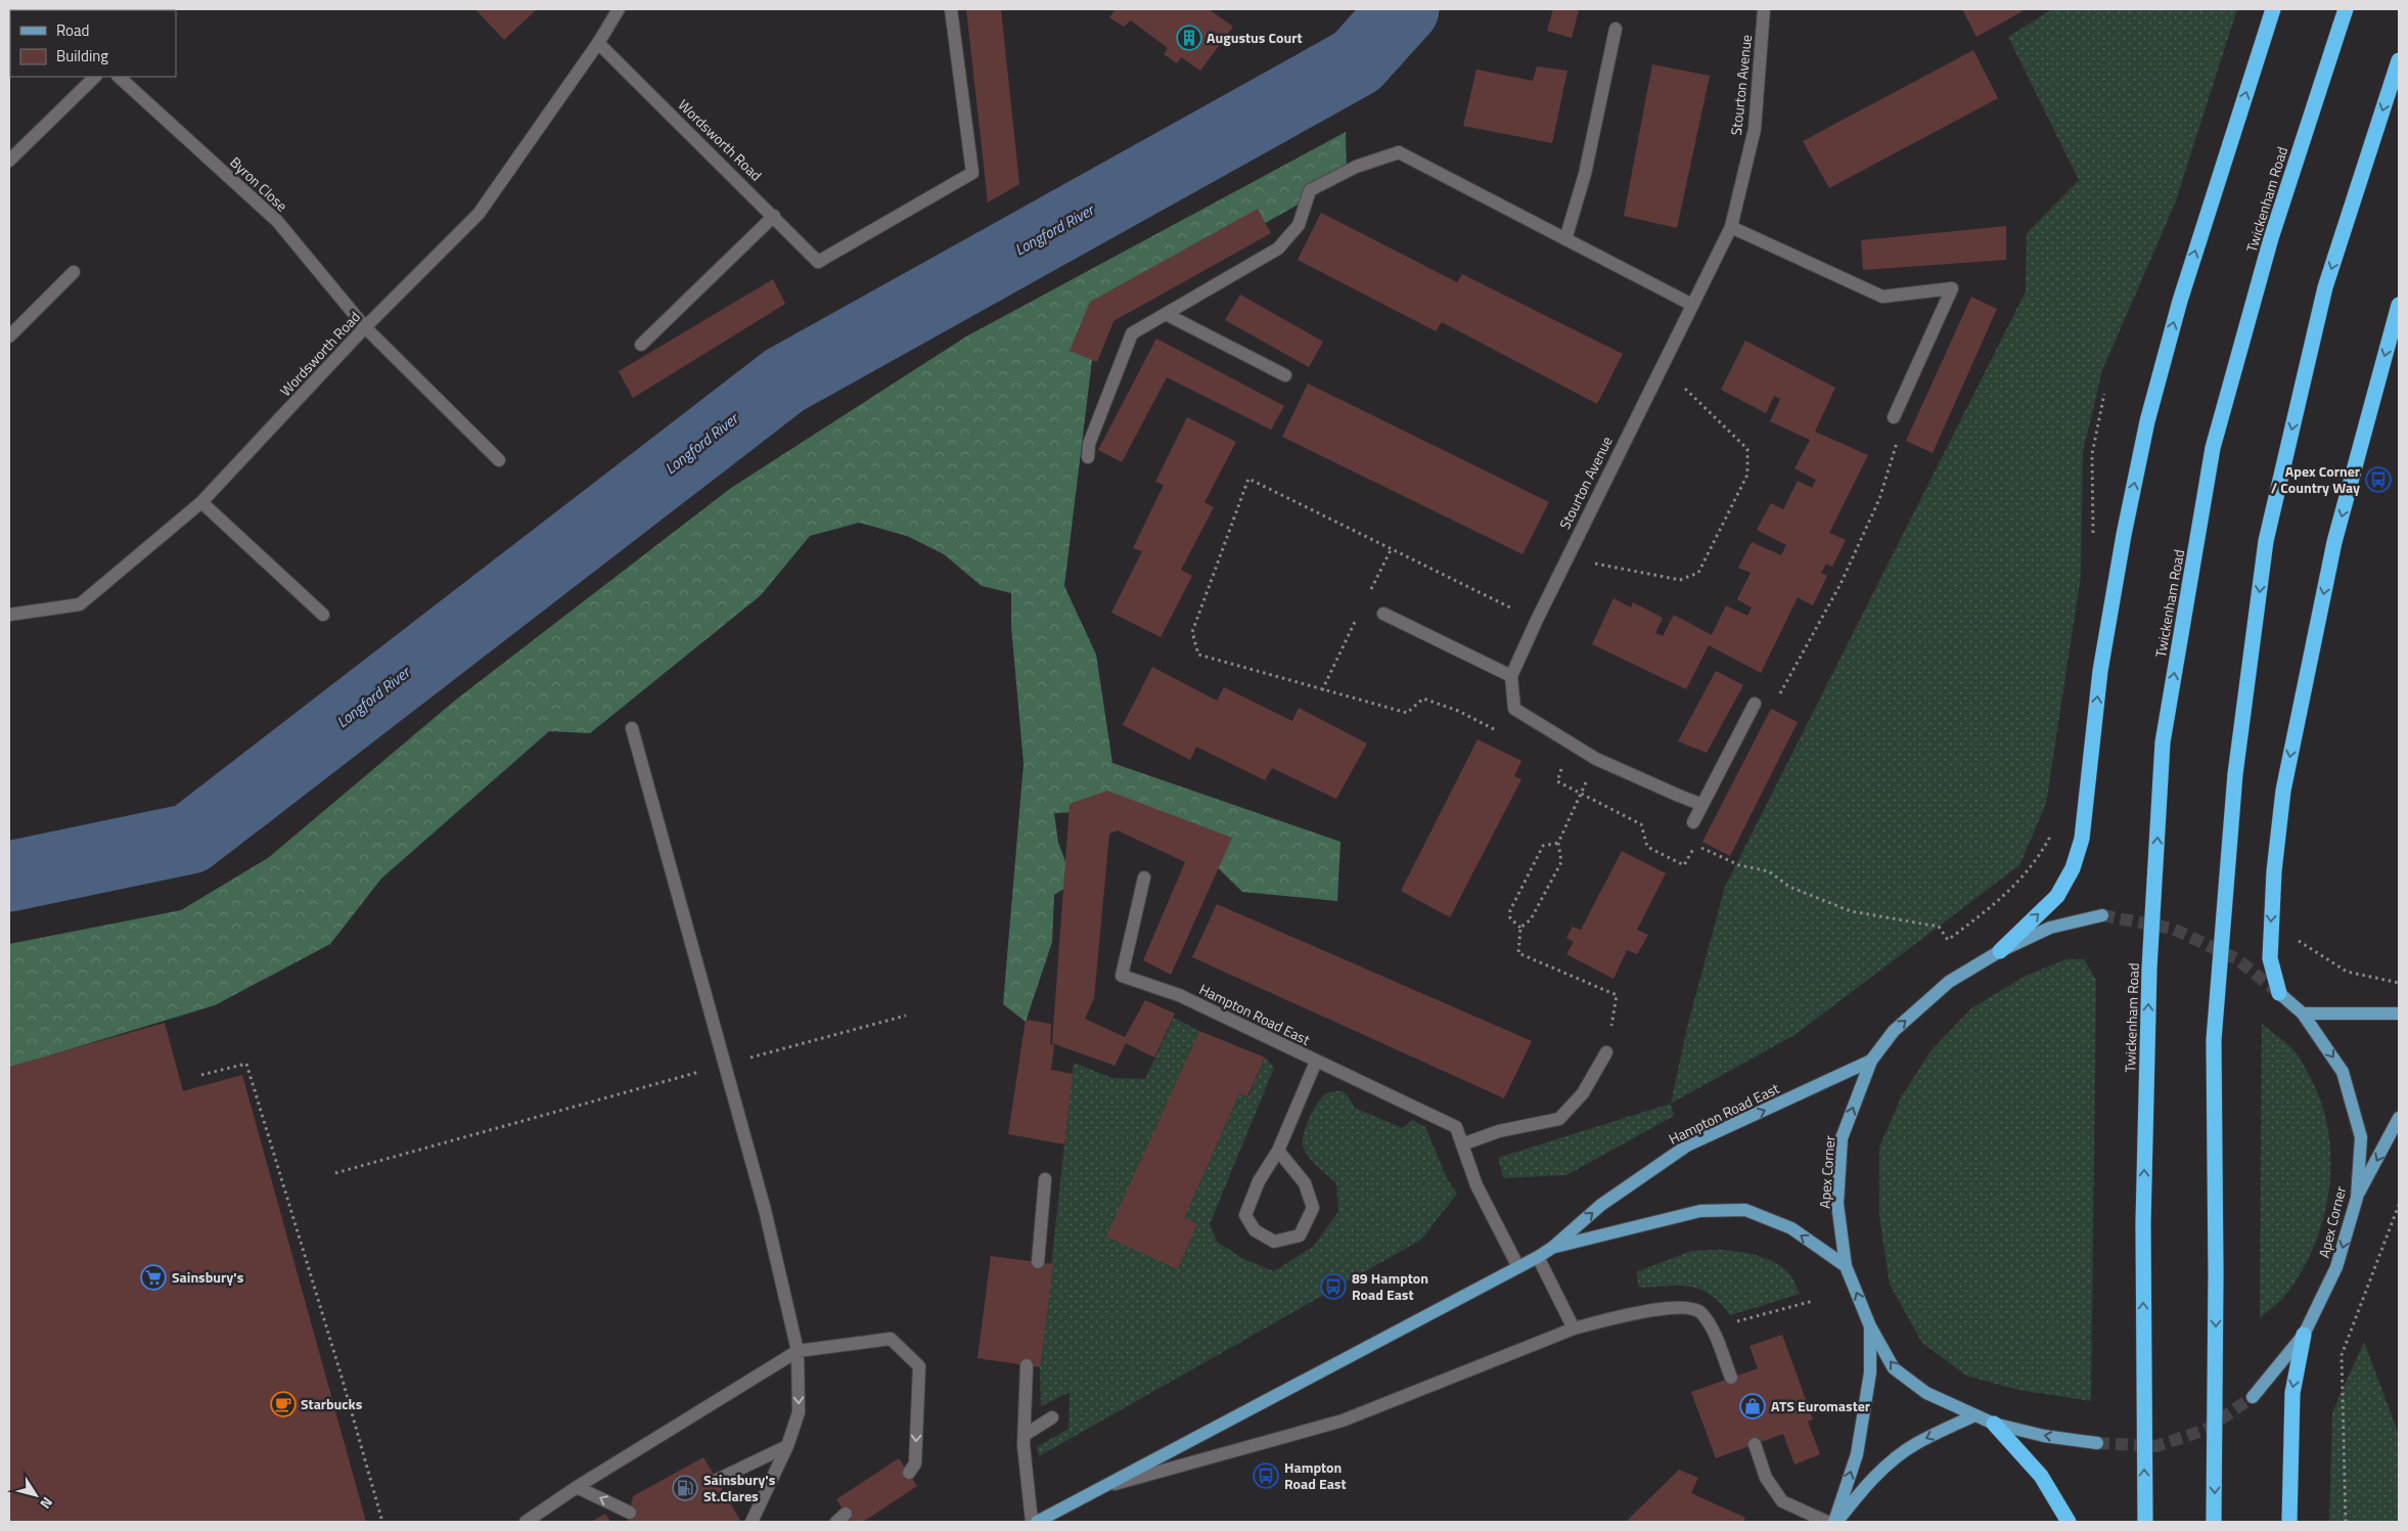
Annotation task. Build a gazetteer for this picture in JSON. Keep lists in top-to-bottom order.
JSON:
{
  "streets": {
    "highway": ["Twickenham Road"],
    "main road": ["Hampton Road East", "Apex Corner"],
    "street": ["Stourton Avenue", "Wordsworth Road", "Byron Close"]
  },
  "crossings": [
    ["Wordsworth Road", "Byron Close"],
    ["Hampton Road East", "Apex Corner"]
  ],
  "water": ["Longford River"],
  "places": {
    "building": ["Augustus Court"],
    "bus stop": ["Apex Corner / Country Way", "89 Hampton Road East", "Hampton Road East"],
    "supermarket": ["Sainsbury's"],
    "cafe": ["Starbucks"],
    "shop": ["ATS Euromaster"],
    "fuel station": ["Sainsbury's St.Clares"]
  },
  "legend": ["Road", "Building"],
  "north": "bottom right"
}
